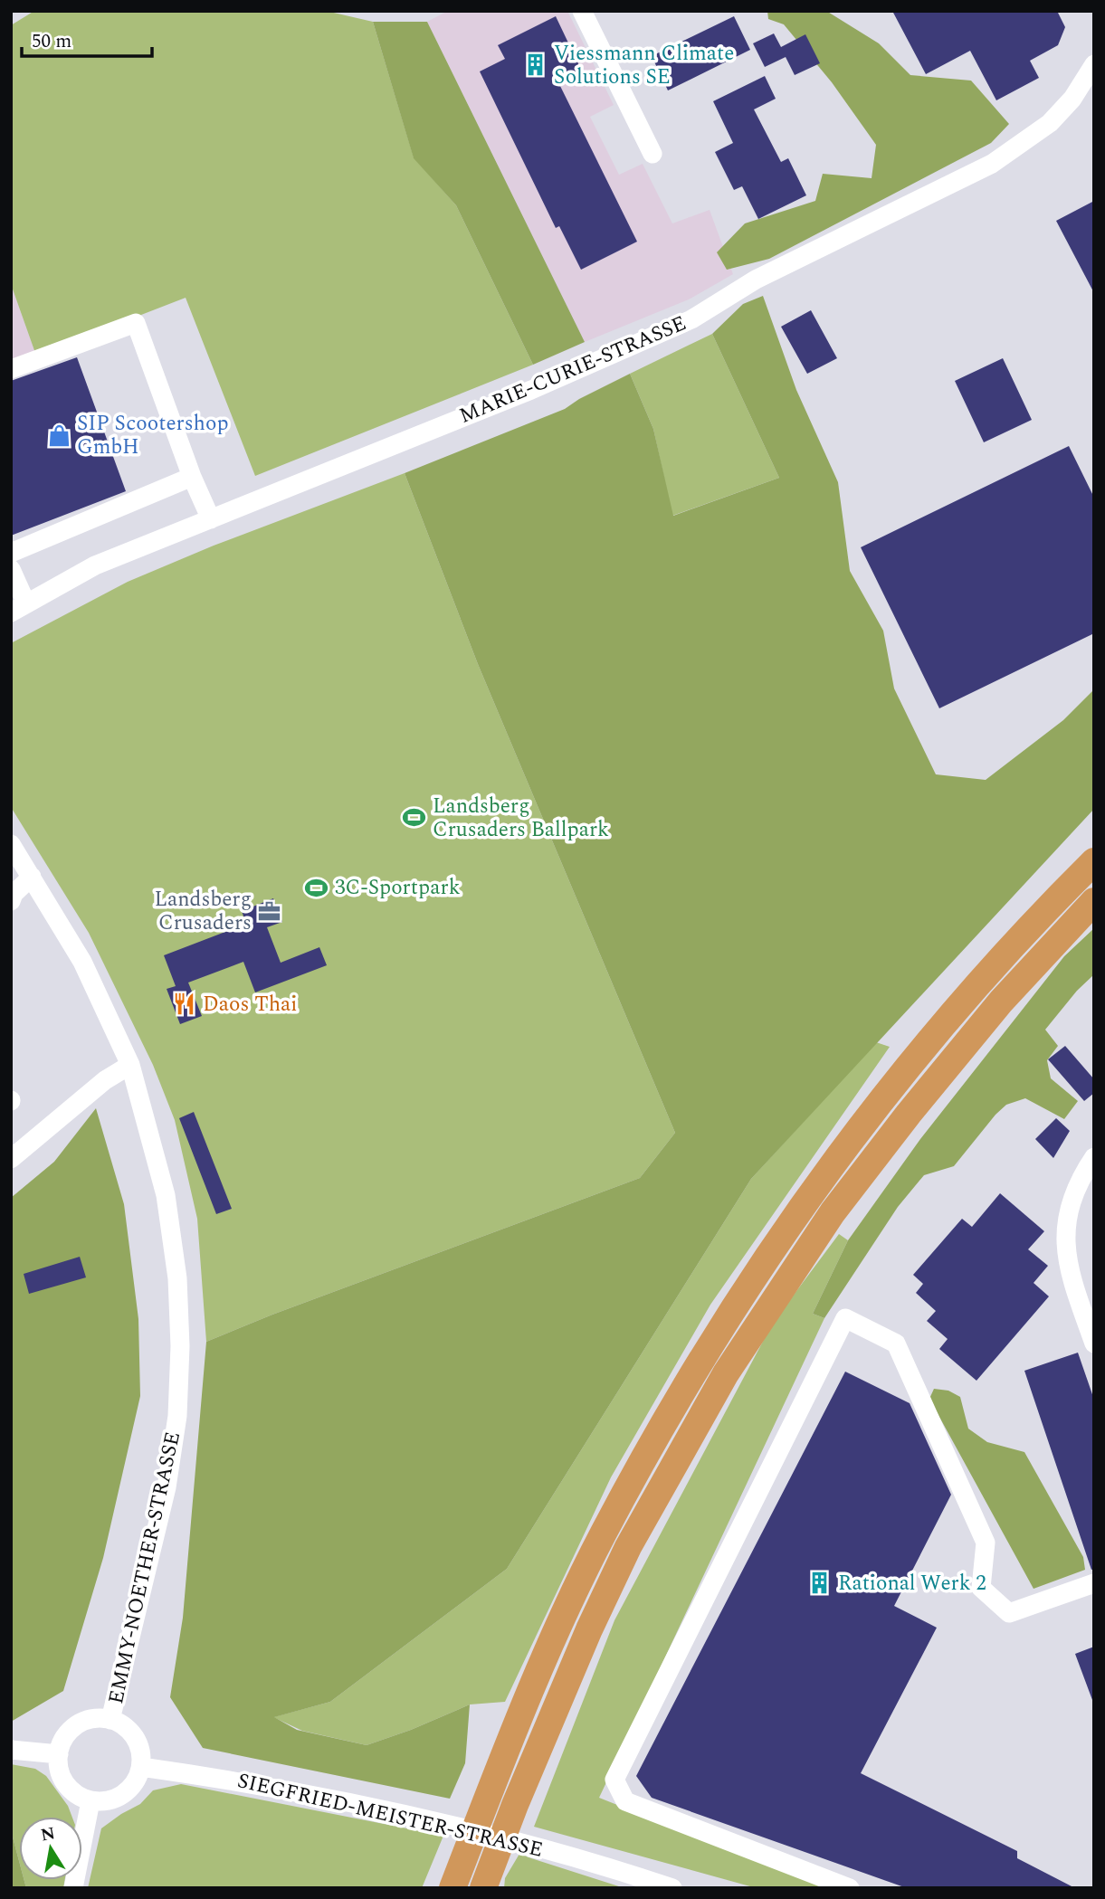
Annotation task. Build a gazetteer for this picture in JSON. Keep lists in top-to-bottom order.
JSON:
{
  "streets": {
    "street": ["MARIE-CURIE-STRASSE", "EMMY-NOETHER-STRASSE", "SIEGFRIED-MEISTER-STRASSE"]
  },
  "crossings": [
    ["EMMY-NOETHER-STRASSE", "SIEGFRIED-MEISTER-STRASSE"]
  ],
  "places": {
    "building": ["Viessmann Climate Solutions SE", "Rational Werk 2"],
    "shop": ["SIP Scootershop GmbH"],
    "sports": ["Landsberg Crusaders Ballpark", "3C-Sportpark"],
    "office": ["Landsberg Crusaders"],
    "restaurant": ["Daos Thai"]
  },
  "scale_bar": "50 m",
  "north": "top"
}
